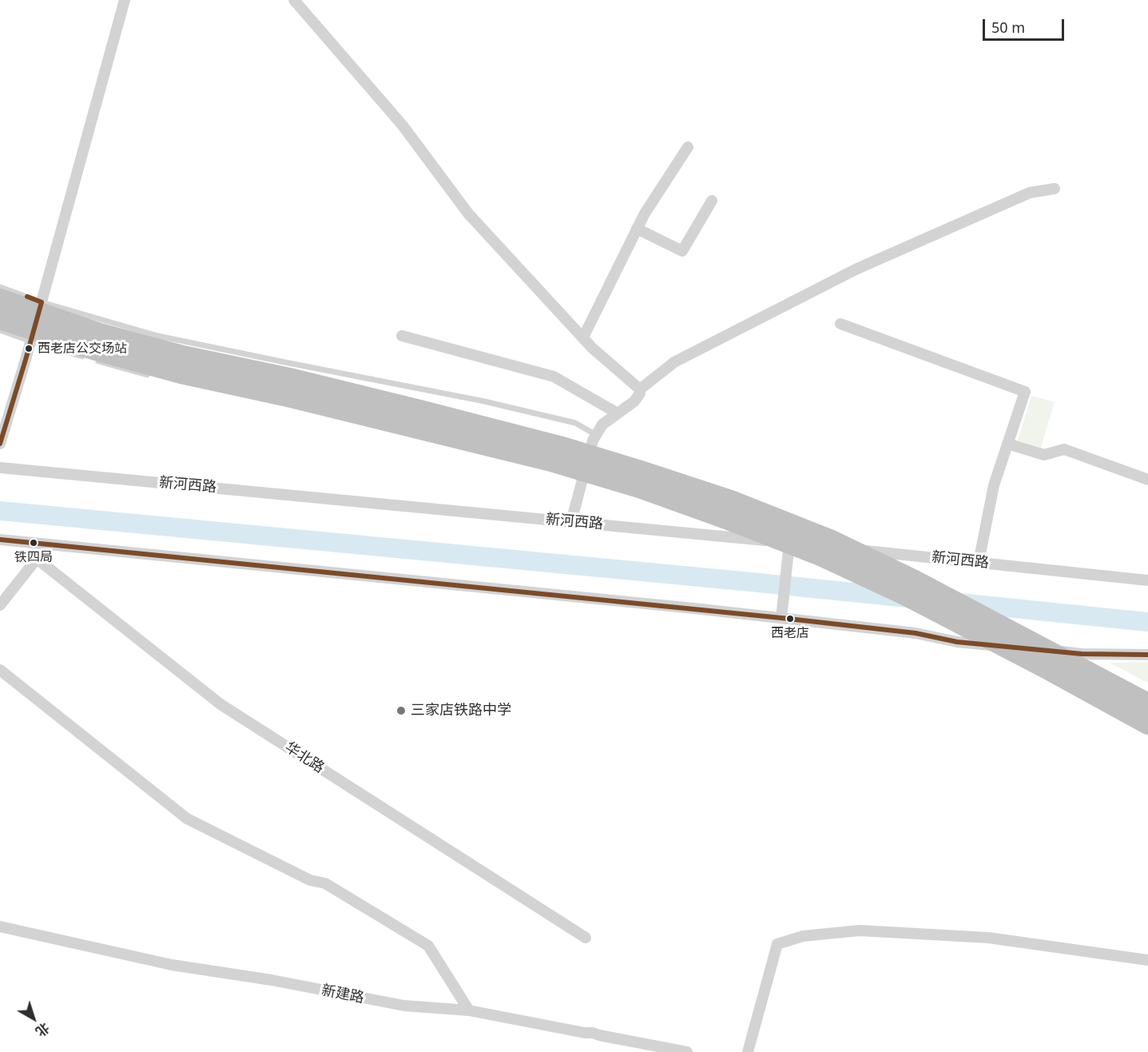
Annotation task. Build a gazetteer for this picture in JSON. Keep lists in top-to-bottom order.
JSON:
{
  "streets": {
    "street": ["新河西路", "华北路", "新建路"]
  },
  "places": [
    "西老店公交场站",
    "铁四局",
    "西老店",
    "三家店铁路中学"
  ],
  "scale_bar": "50 m",
  "north": "bottom right"
}
